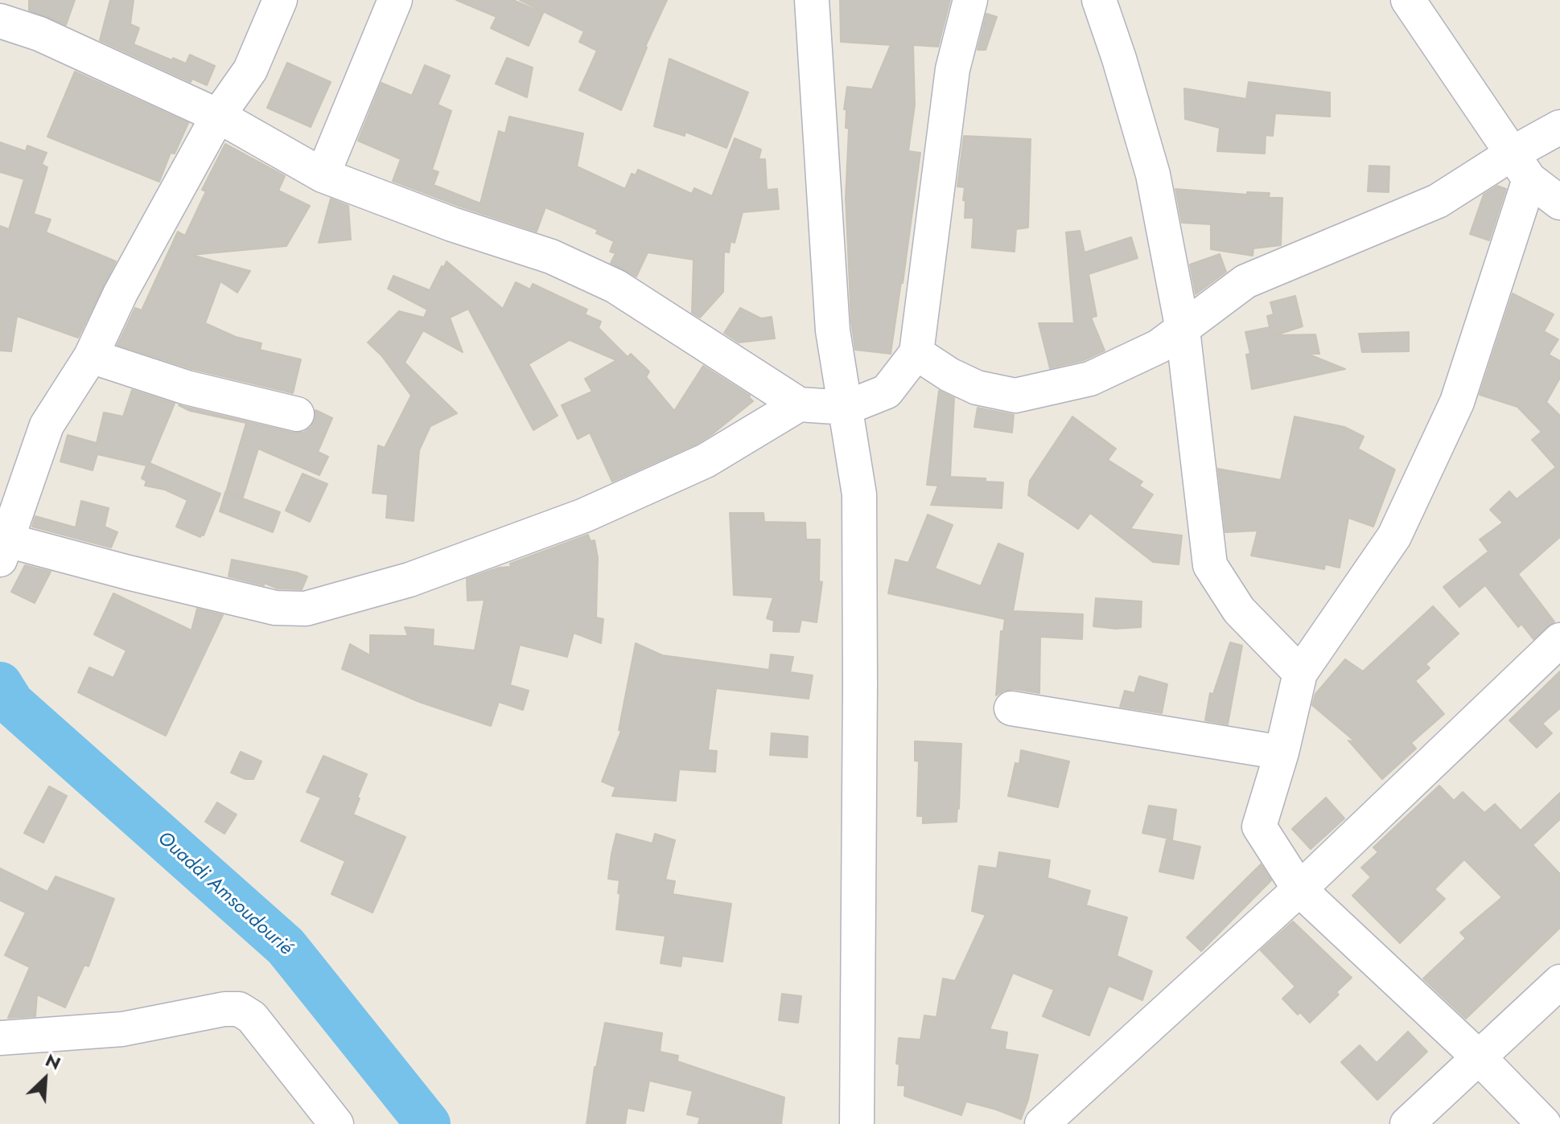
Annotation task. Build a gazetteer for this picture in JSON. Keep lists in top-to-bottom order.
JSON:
{
  "water": ["Ouaddi Amsoudourié"],
  "north": "top right"
}
